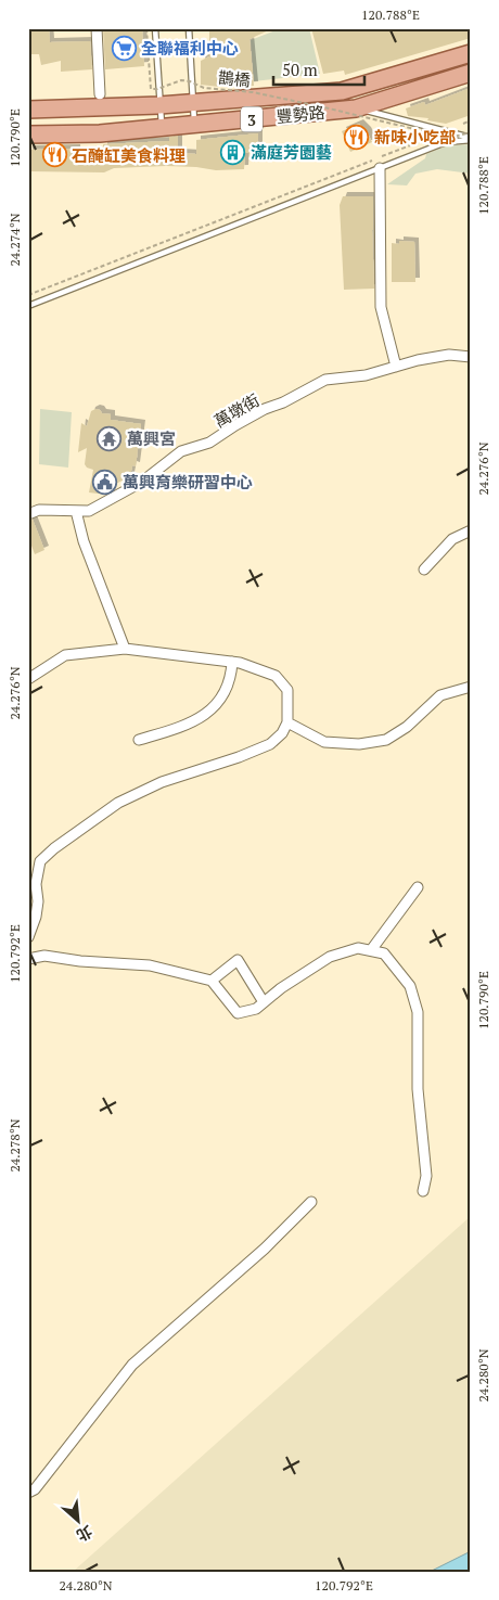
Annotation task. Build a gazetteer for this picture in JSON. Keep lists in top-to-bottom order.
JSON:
{
  "streets": {
    "main road": ["豐勢路", "3"],
    "street": ["萬墩街"],
    "path": ["鵲橋"]
  },
  "places": {
    "supermarket": ["全聯福利中心"],
    "restaurant": ["新味小吃部", "石醃缸美食料理"],
    "building": ["滿庭芳園藝"],
    "temple": ["萬興宮"],
    "public building": ["萬興育樂研習中心"]
  },
  "scale_bar": "50 m",
  "north": "bottom right",
  "coordinates": [
    "120.788°E",
    "120.790°E",
    "24.274°N",
    "24.276°N",
    "120.792°E",
    "24.278°N",
    "24.280°N"
  ]
}
